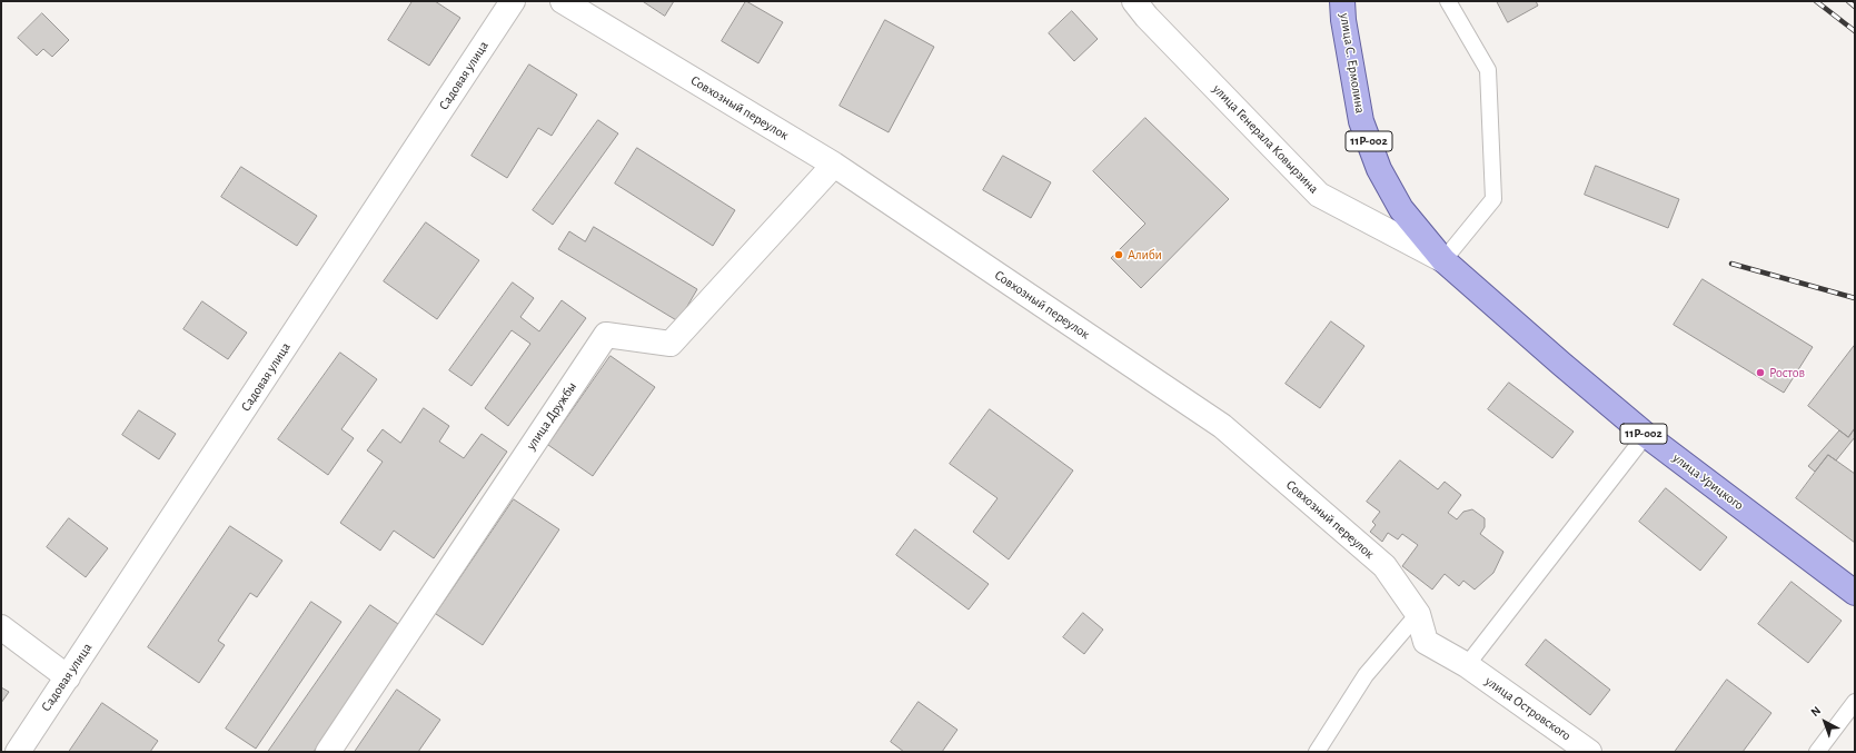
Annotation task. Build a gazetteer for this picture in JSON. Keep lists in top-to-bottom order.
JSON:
{
  "streets": {
    "main road": ["улица С. Ермолина", "11Р-002", "улица Урицкого"],
    "street": [
      "Садовая улица",
      "Совхозный переулок",
      "улица Генерала Ковырзина",
      "улица Дружбы",
      "улица Островского"
    ]
  },
  "crossings": [
    ["улица С. Ермолина", "улица Генерала Ковырзина"],
    ["улица С. Ермолина", "улица Урицкого"],
    ["Совхозный переулок", "улица Дружбы"],
    ["Совхозный переулок", "улица Островского"],
    ["улица Генерала Ковырзина", "улица Урицкого"]
  ],
  "places": ["Алиби", "Ростов"],
  "north": "top left"
}
